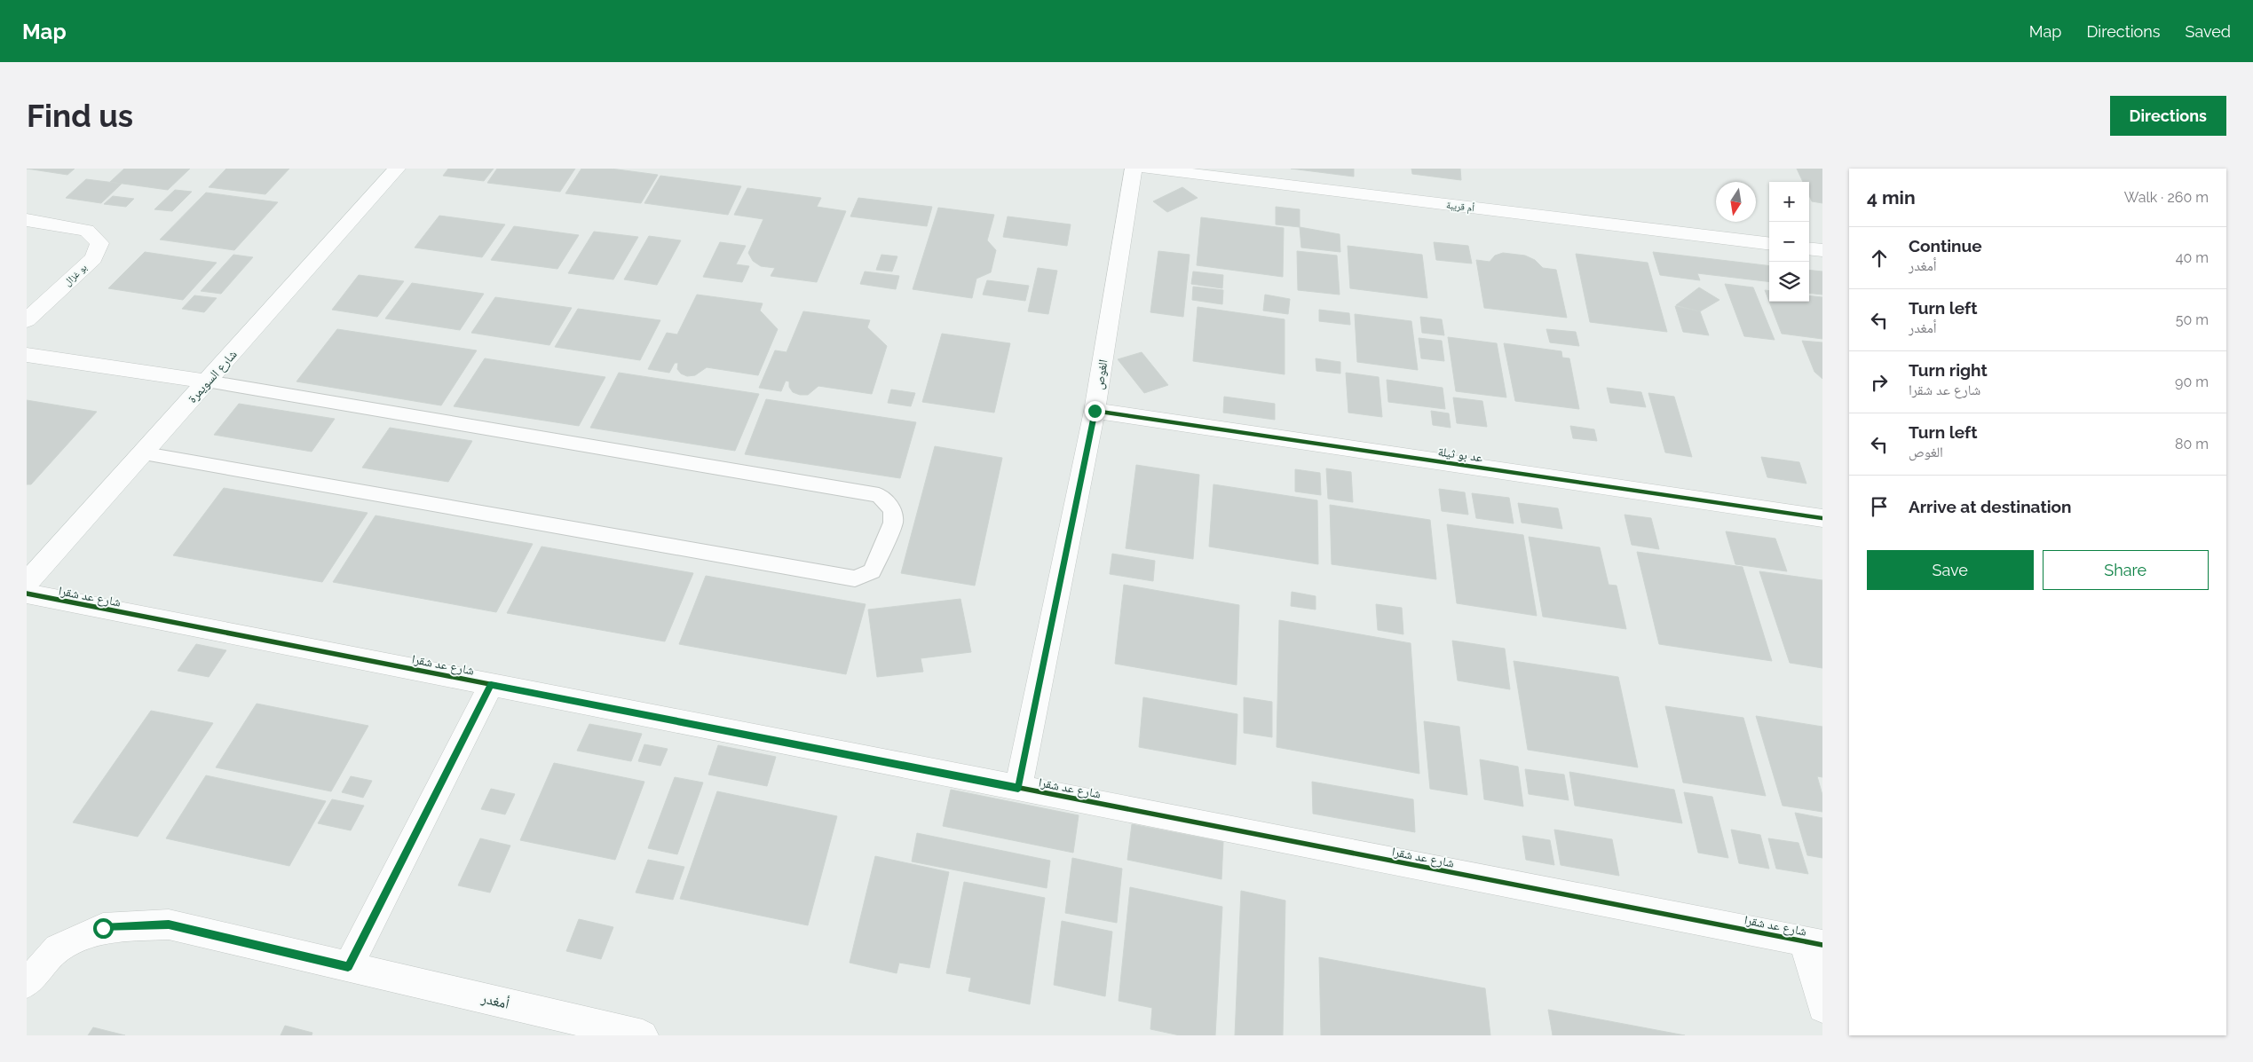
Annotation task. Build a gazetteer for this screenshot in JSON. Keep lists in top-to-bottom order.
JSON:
{
  "streets": {
    "street": [
      "أم قريبة",
      "بو غزال",
      "الغوص",
      "شارع السويمرة",
      "عد بو ثيلة",
      "شارع عد شقرا",
      "أمغدر"
    ]
  },
  "crossings": [
    ["الغوص", "عد بو ثيلة"],
    ["الغوص", "شارع عد شقرا"]
  ],
  "north": "bottom",
  "page": {
    "header": "Map",
    "nav": ["Map", "Directions", "Saved"],
    "buttons": [
      "Directions",
      ["Save", "Share"]
    ],
    "title": "Find us",
    "heading": ["4 min", "Walk · 260 m"],
    "map_buttons": ["+", "−"],
    "list": [
      ["Continue", "أمغدر", "40 m"],
      ["Turn left", "أمغدر", "50 m"],
      ["Turn right", "شارع عد شقرا", "90 m"],
      ["Turn left", "الغوص", "80 m"],
      "Arrive at destination"
    ]
  }
}
